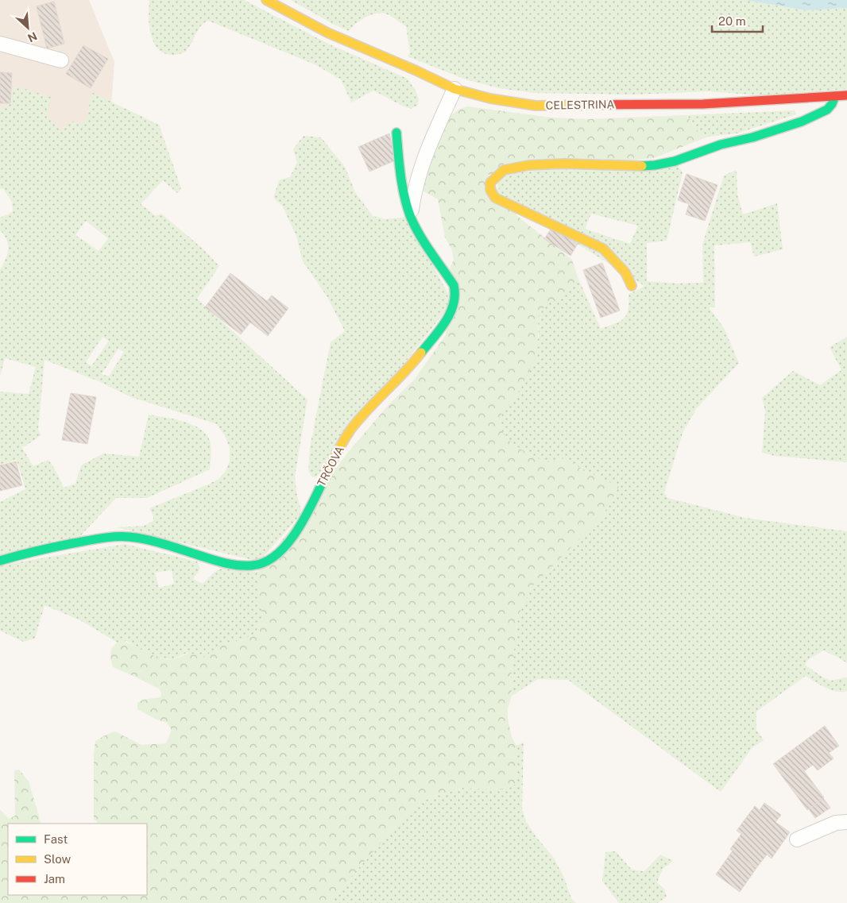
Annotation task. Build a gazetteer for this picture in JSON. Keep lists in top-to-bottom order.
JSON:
{
  "streets": {
    "street": ["CELESTRINA", "TRČOVA"]
  },
  "legend": ["Fast", "Slow", "Jam"],
  "scale_bar": "20 m",
  "north": "bottom right"
}
